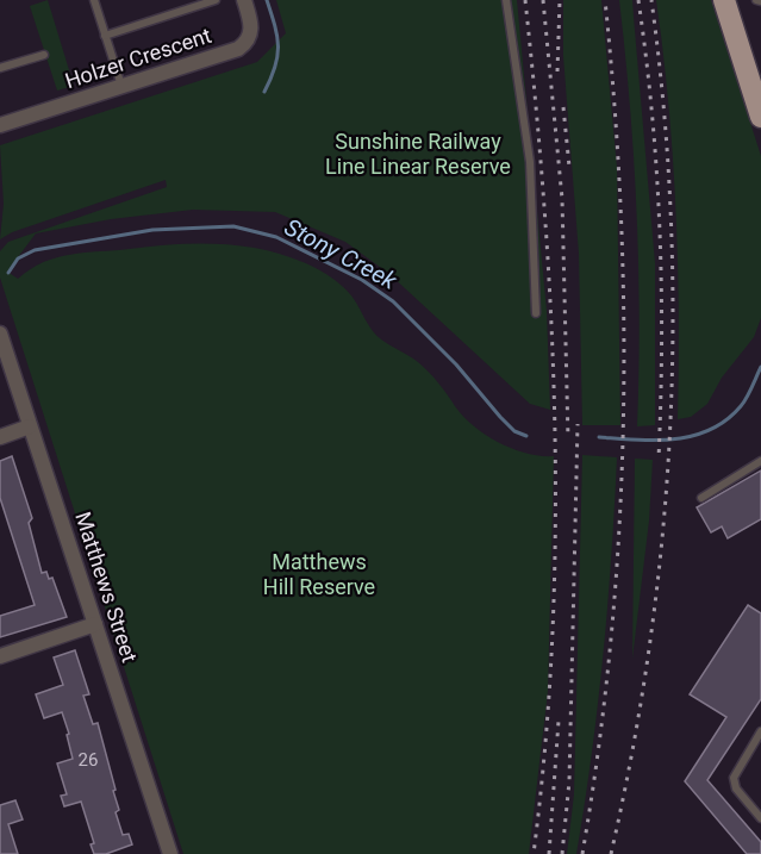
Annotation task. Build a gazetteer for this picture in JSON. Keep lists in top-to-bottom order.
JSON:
{
  "streets": {
    "street": ["Holzer Crescent", "Matthews Street"]
  },
  "water": ["Stony Creek"],
  "parks": ["Sunshine Railway Line Linear Reserve", "Matthews Hill Reserve"],
  "house_numbers": ["26"]
}
